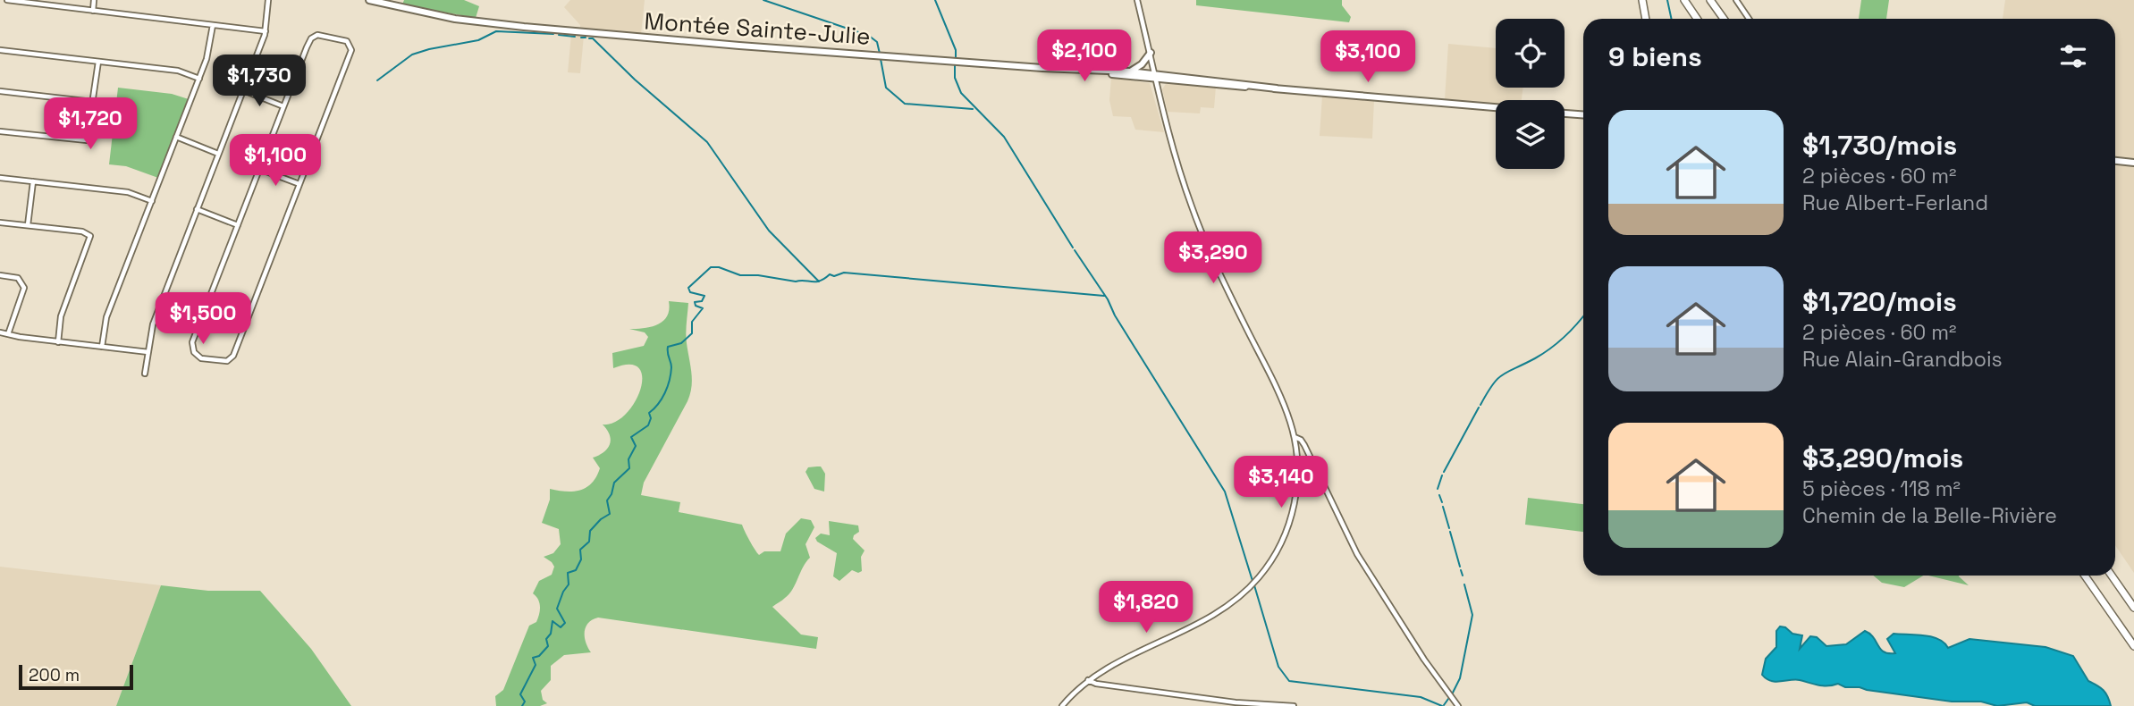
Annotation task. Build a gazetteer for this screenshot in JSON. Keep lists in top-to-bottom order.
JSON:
{
  "streets": {
    "main road": ["Montée Sainte-Julie"]
  },
  "scale_bar": "200 m",
  "page": {
    "heading": "9 biens",
    "price": [
      "$2,100",
      "$3,100",
      "$1,730",
      "$1,720",
      "$1,100",
      "$3,290",
      "$1,500",
      "$3,140",
      "$1,820"
    ],
    "list": [
      {
        "name": "$1,730/mois",
        "note": "2 pièces · 60 m² · Rue Albert-Ferland"
      },
      {
        "name": "$1,720/mois",
        "note": "2 pièces · 60 m² · Rue Alain-Grandbois"
      },
      {
        "name": "$3,290/mois",
        "note": "5 pièces · 118 m² · Chemin de la Belle-Rivière"
      }
    ],
    "scale": "200 m"
  }
}
